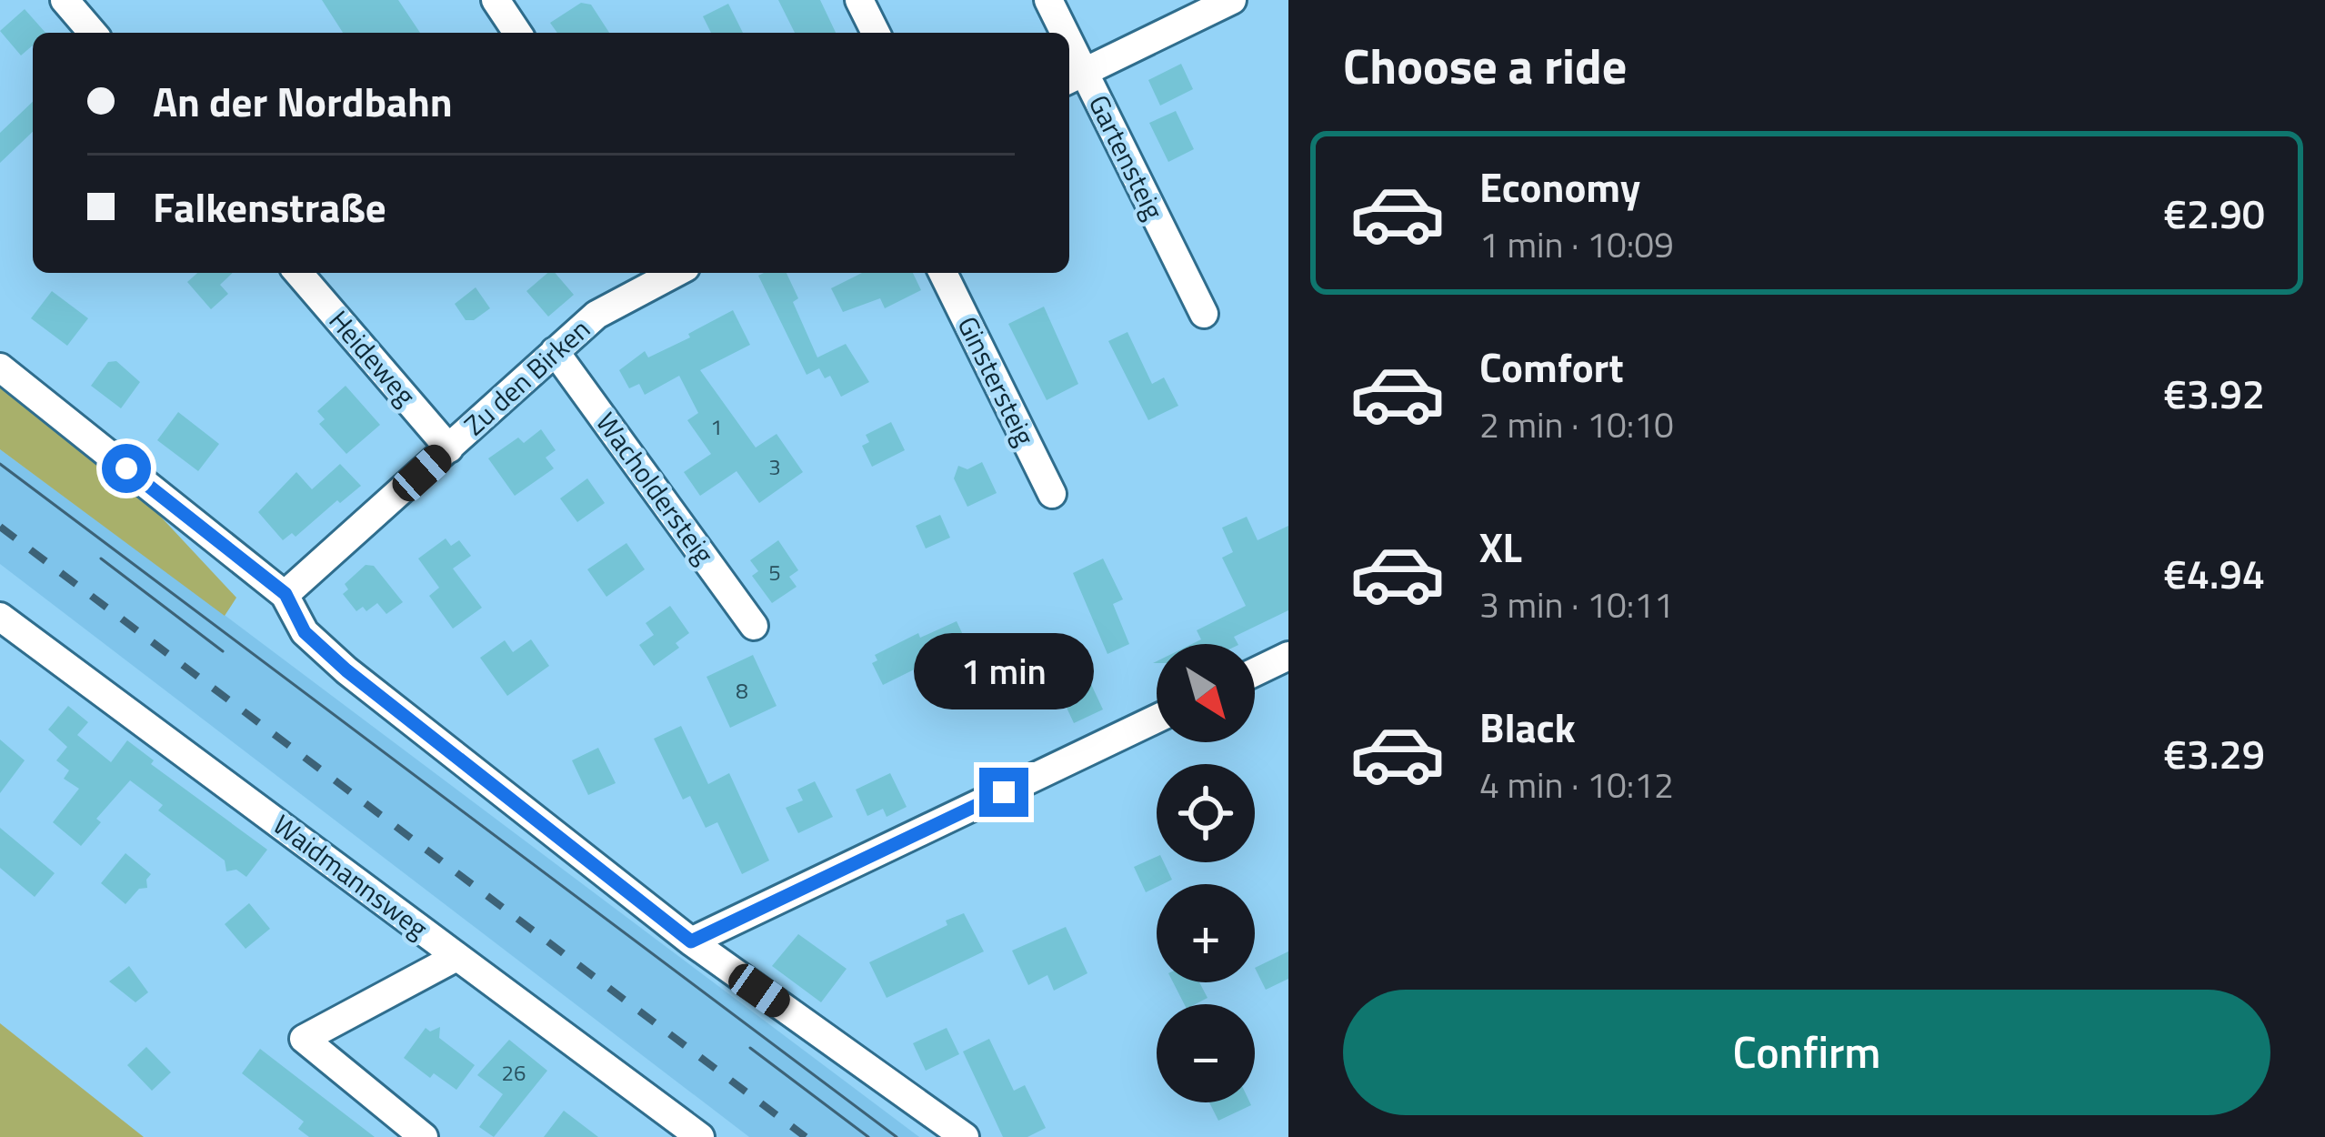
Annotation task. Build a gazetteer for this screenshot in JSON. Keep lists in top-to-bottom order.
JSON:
{
  "streets": {
    "street": [
      "Gartensteig",
      "Heideweg",
      "Zu den Birken",
      "Ginstersteig",
      "Wacholdersteig",
      "Waidmannsweg"
    ]
  },
  "crossings": [
    ["Heideweg", "Zu den Birken"],
    ["Zu den Birken", "Wacholdersteig"]
  ],
  "house_numbers": [
    "1",
    "3",
    "5",
    "8",
    "26"
  ],
  "north": "bottom right",
  "page": {
    "heading": "Choose a ride",
    "banner": ["An der Nordbahn", "Falkenstraße"],
    "list": [
      {
        "name": "Economy",
        "note": "1 min · 10:09",
        "value": "€2.90"
      },
      {
        "name": "Comfort",
        "note": "2 min · 10:10",
        "value": "€3.92"
      },
      {
        "name": "XL",
        "note": "3 min · 10:11",
        "value": "€4.94"
      },
      {
        "name": "Black",
        "note": "4 min · 10:12",
        "value": "€3.29"
      }
    ],
    "bubble": "1 min",
    "map_buttons": ["+", "−"],
    "buttons": "Confirm"
  }
}
